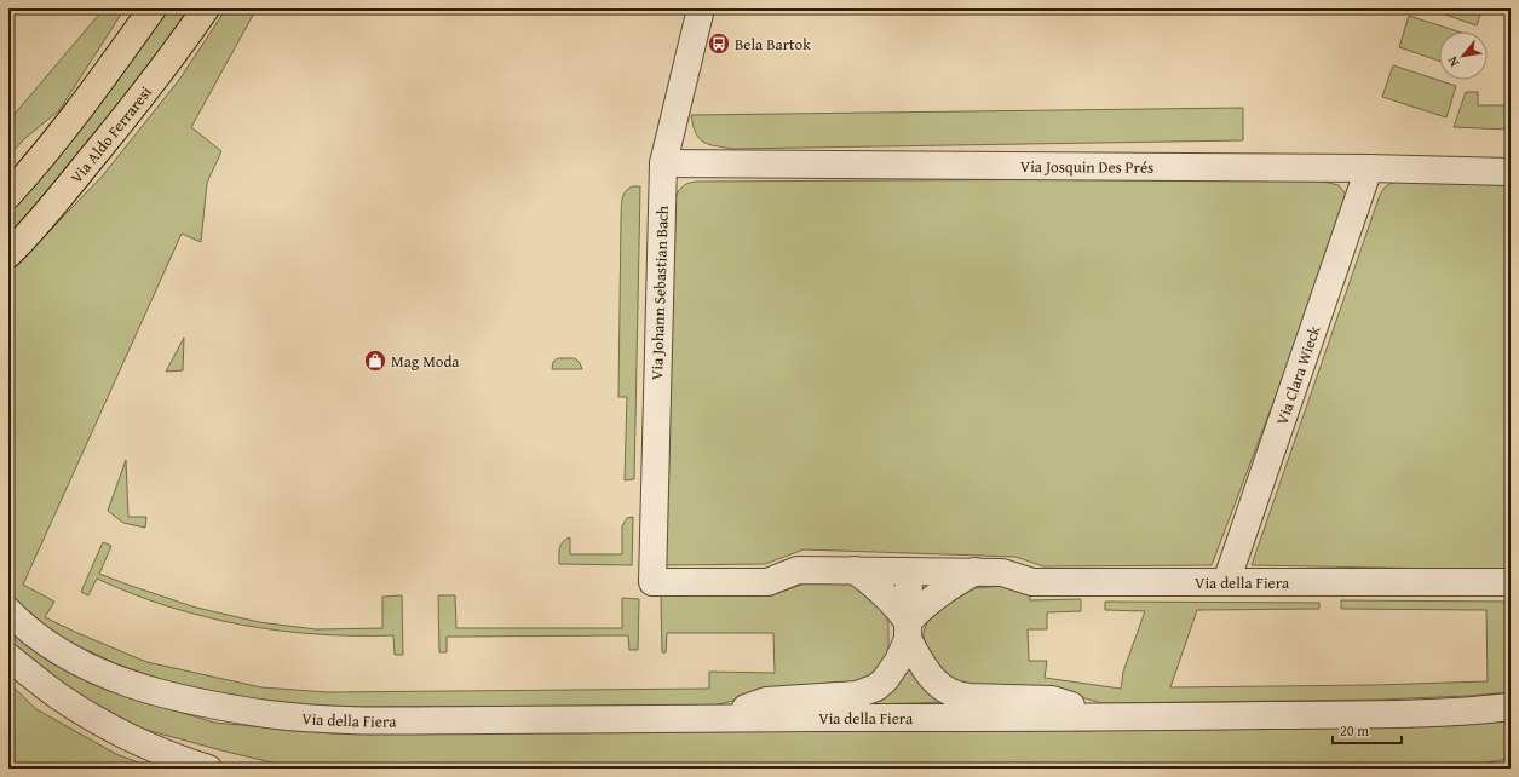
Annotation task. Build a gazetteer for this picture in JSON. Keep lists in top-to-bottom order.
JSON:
{
  "streets": {
    "main road": ["Via Aldo Ferraresi"],
    "street": [
      "Via Josquin Des Prés",
      "Via Johann Sebastian Bach",
      "Via Clara Wieck",
      "Via della Fiera"
    ]
  },
  "crossings": [
    ["Via Josquin Des Prés", "Via Johann Sebastian Bach"],
    ["Via Josquin Des Prés", "Via Clara Wieck"],
    ["Via Johann Sebastian Bach", "Via della Fiera"],
    ["Via Clara Wieck", "Via della Fiera"]
  ],
  "places": {
    "bus stop": ["Bela Bartok"],
    "shop": ["Mag Moda"]
  },
  "scale_bar": "20 m",
  "north": "bottom left"
}
